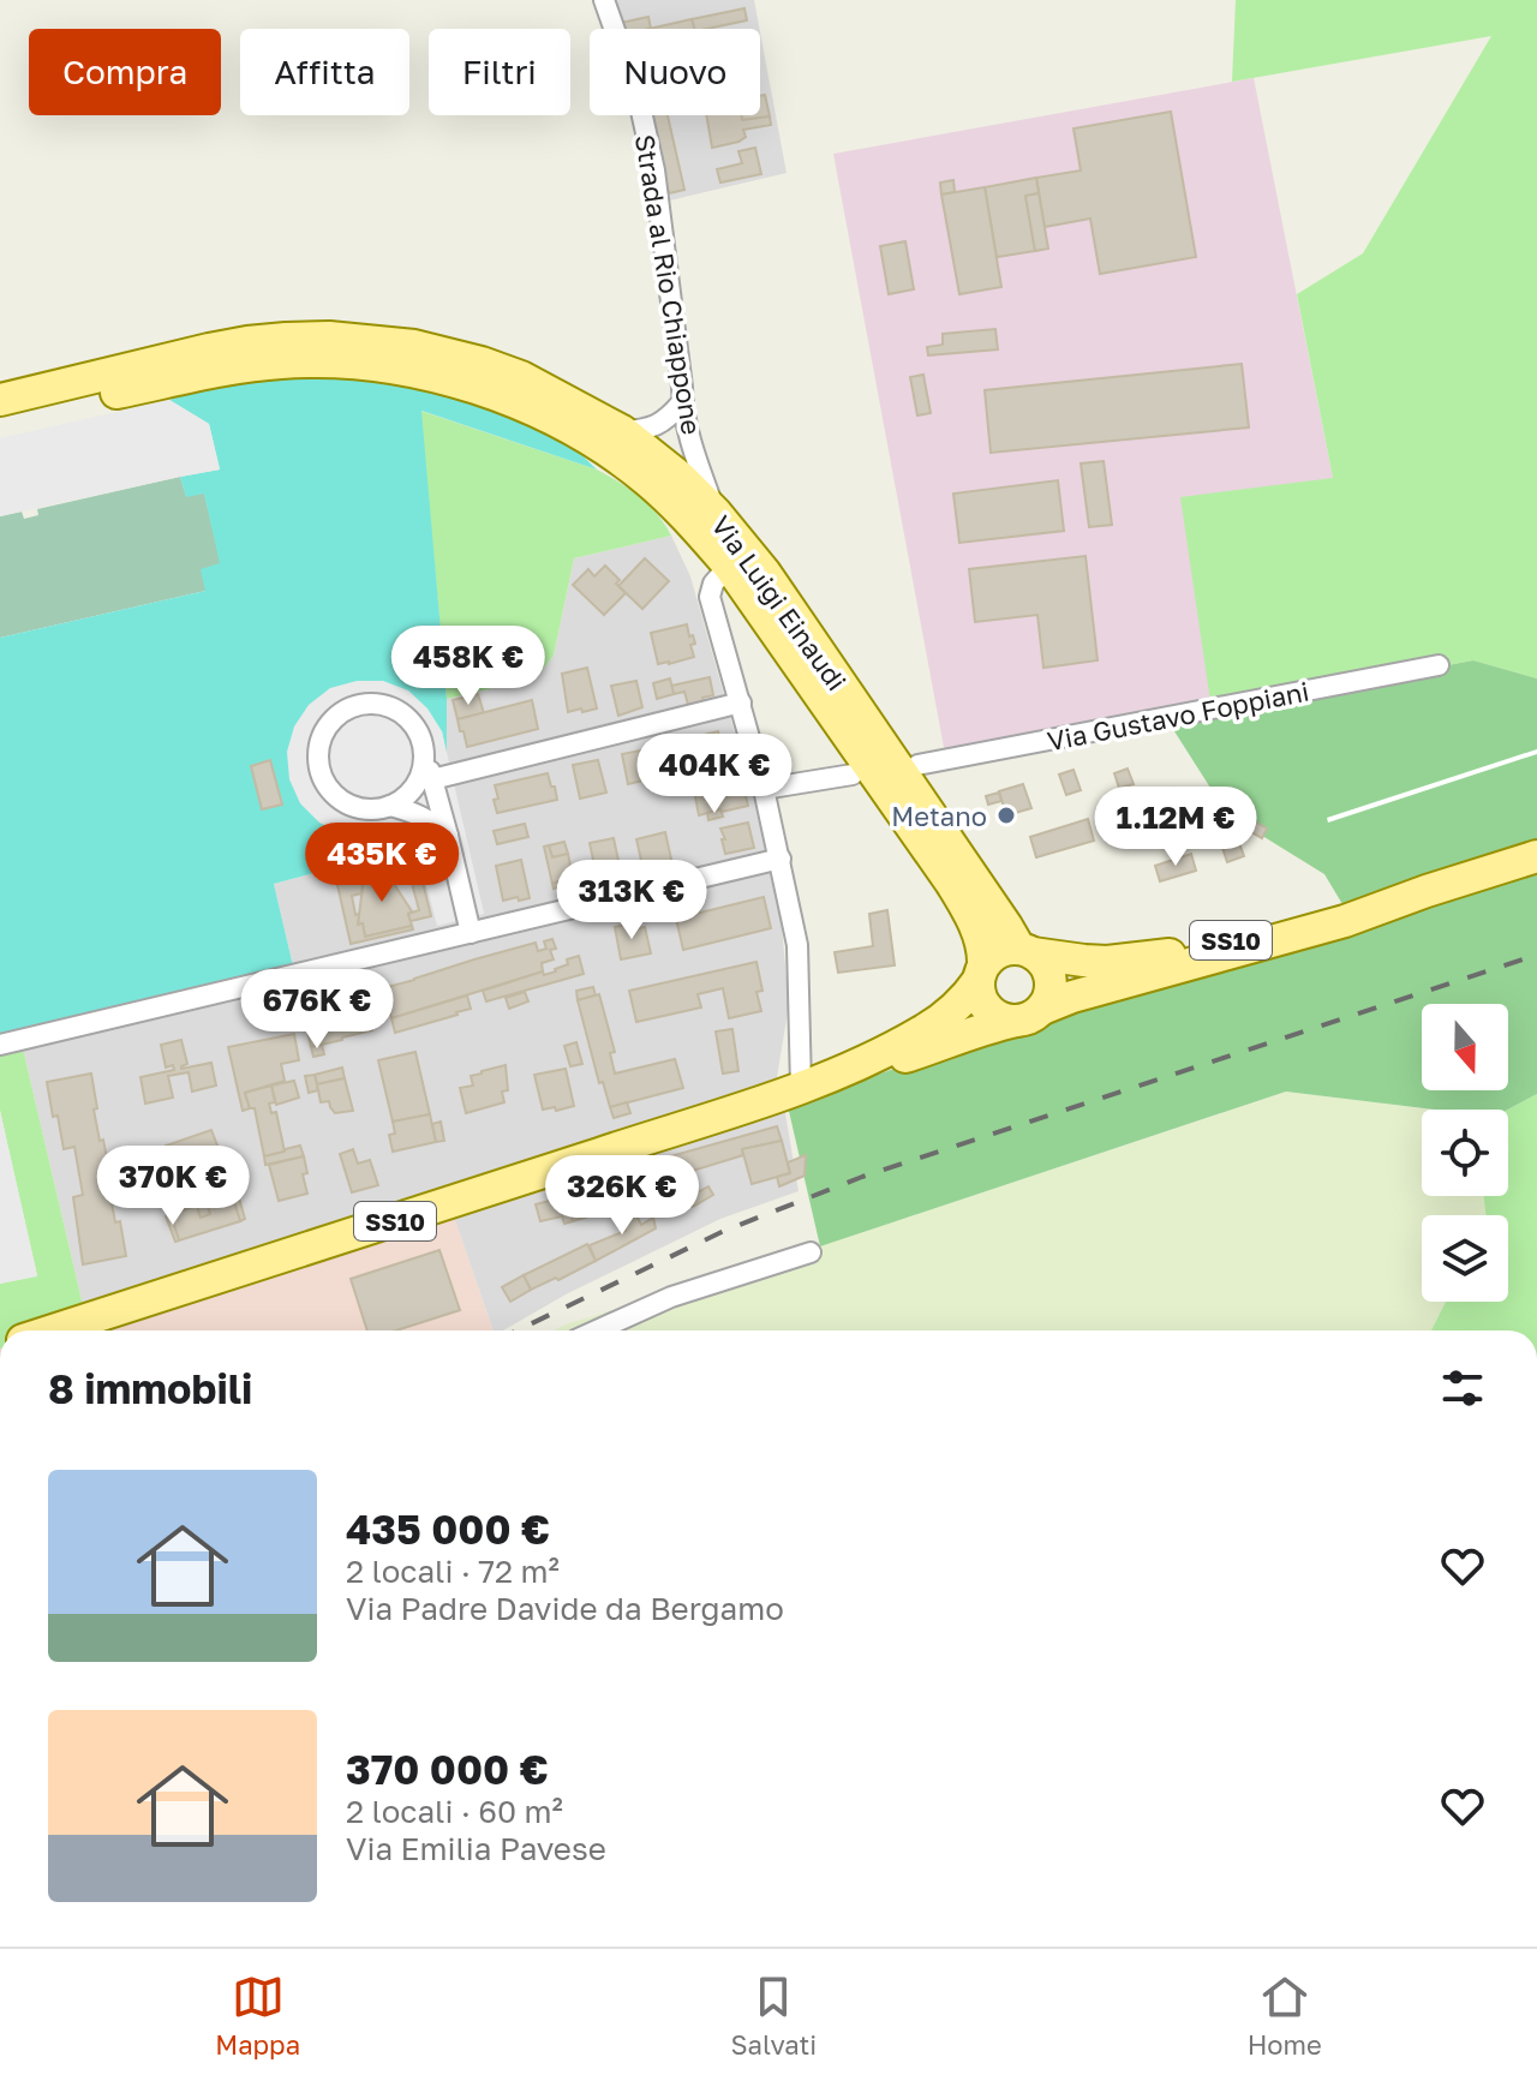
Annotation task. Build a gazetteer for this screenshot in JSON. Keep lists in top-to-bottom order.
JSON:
{
  "streets": {
    "main road": ["Via Luigi Einaudi", "SS10"],
    "street": ["Strada al Rio Chiappone", "Via Gustavo Foppiani"]
  },
  "crossings": [
    ["Strada al Rio Chiappone", "Via Luigi Einaudi"],
    ["Via Luigi Einaudi", "SS10"]
  ],
  "places": ["Metano"],
  "north": "bottom",
  "page": {
    "chip": [
      "Compra",
      "Affitta",
      "Filtri",
      "Nuovo"
    ],
    "price": [
      "458K €",
      "404K €",
      "1.12M €",
      "435K €",
      "313K €",
      "676K €",
      "370K €",
      "326K €"
    ],
    "heading": "8 immobili",
    "list": [
      {
        "name": "435 000 €",
        "note": "2 locali · 72 m² · Via Padre Davide da Bergamo"
      },
      {
        "name": "370 000 €",
        "note": "2 locali · 60 m² · Via Emilia Pavese"
      }
    ],
    "tabs": ["Mappa", "Salvati", "Home"]
  }
}
